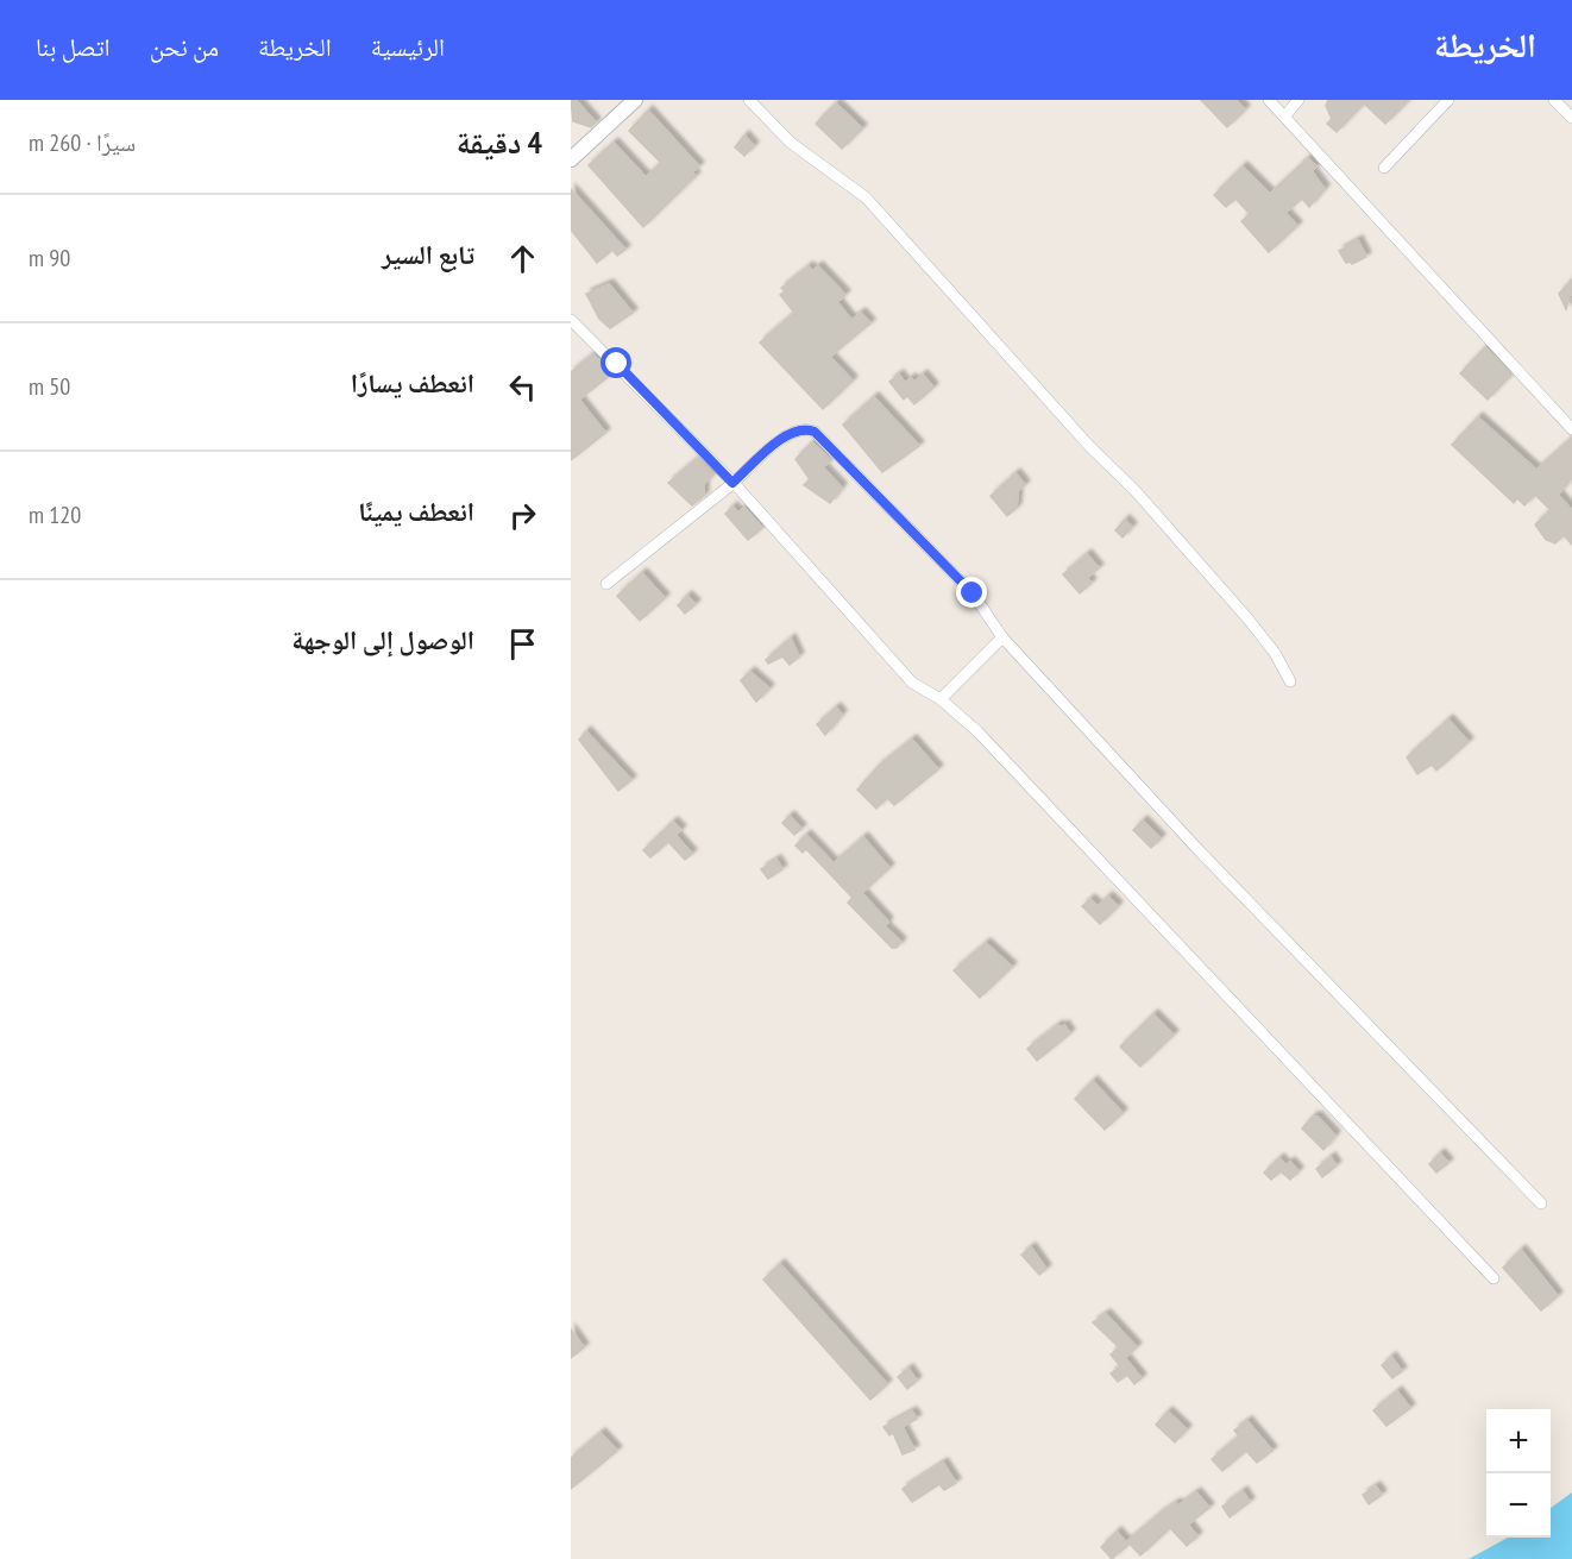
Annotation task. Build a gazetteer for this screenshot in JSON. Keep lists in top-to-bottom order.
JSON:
{
  "page": {
    "header": "الخريطة",
    "nav": [
      "الرئيسية",
      "الخريطة",
      "من نحن",
      "اتصل بنا"
    ],
    "heading": ["4 دقيقة", "سيرًا · 260 m"],
    "list": [
      ["تابع السير", "90 m"],
      ["انعطف يسارًا", "50 m"],
      ["انعطف يمينًا", "120 m"],
      "الوصول إلى الوجهة"
    ],
    "map_buttons": ["+", "−"]
  }
}
